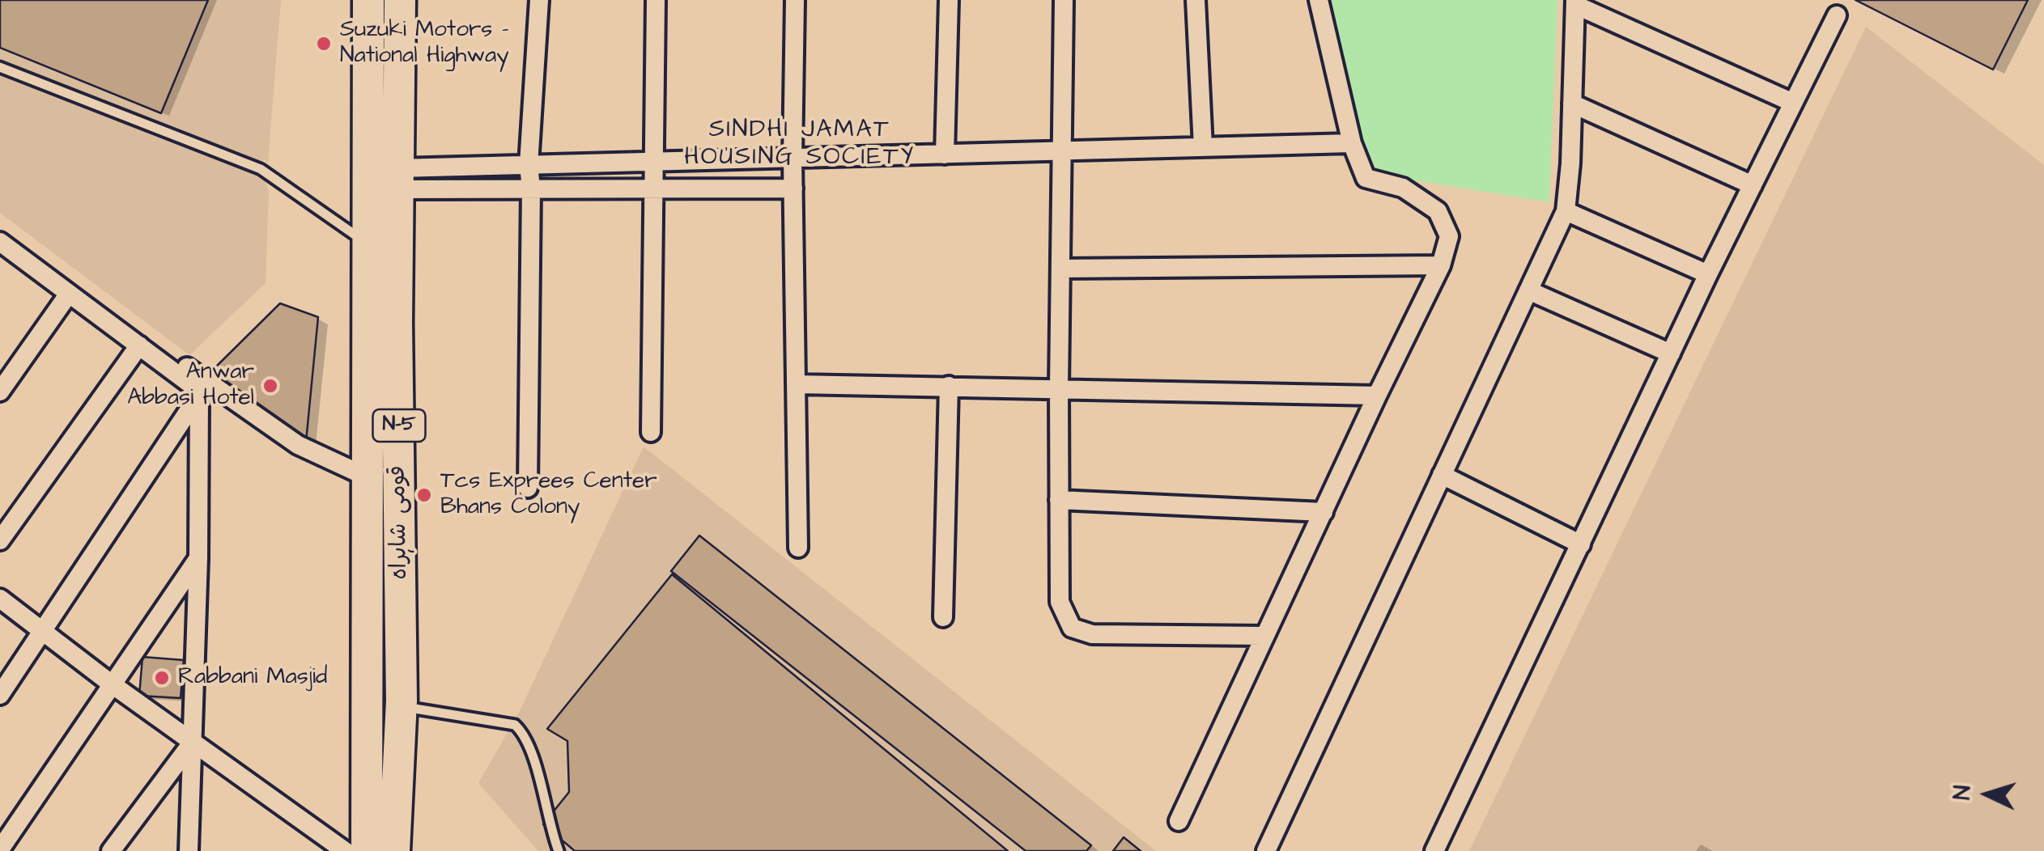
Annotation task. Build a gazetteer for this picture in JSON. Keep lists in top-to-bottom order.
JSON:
{
  "streets": {
    "highway": ["N-5", "قومی شاہراہ"]
  },
  "districts": ["SINDHI JAMAT HOUSING SOCIETY"],
  "places": [
    "Suzuki Motors - National Highway",
    "Anwar Abbasi Hotel",
    "Tcs Exprees Center Bhans Colony",
    "Rabbani Masjid"
  ],
  "north": "left"
}
